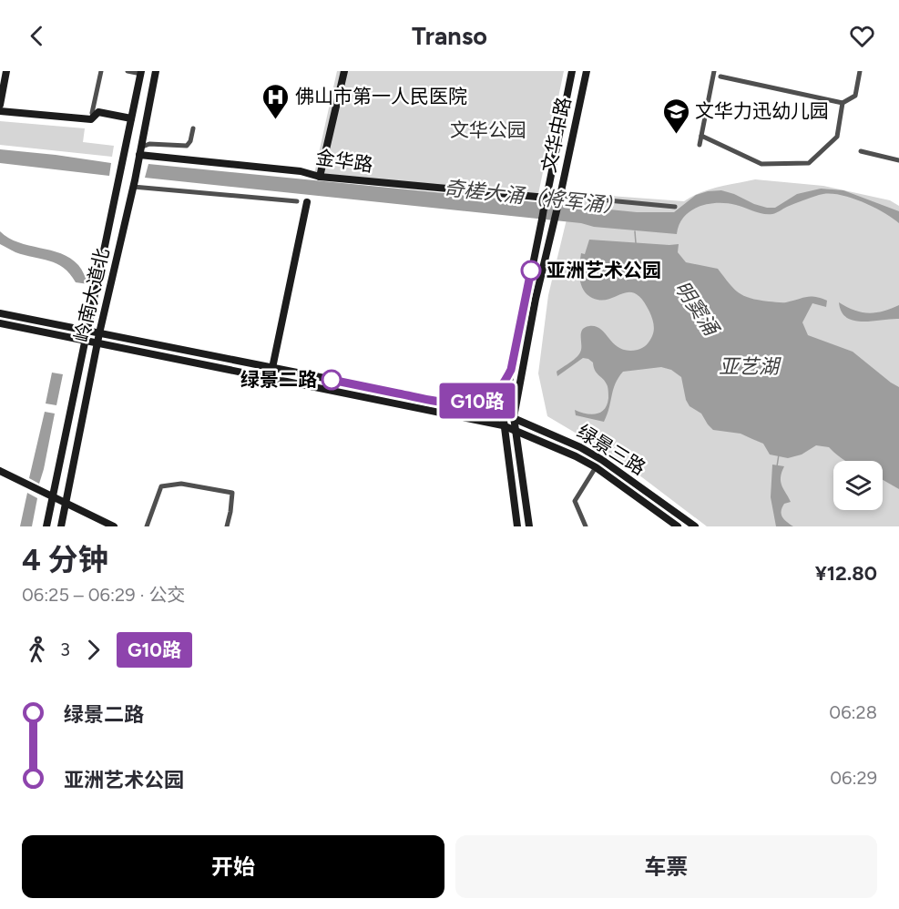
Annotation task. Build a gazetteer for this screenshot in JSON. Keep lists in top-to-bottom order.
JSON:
{
  "streets": {
    "main road": [
      "文华中路",
      "金华路",
      "岭南大道北",
      "绿景三路"
    ]
  },
  "crossings": [
    ["文华中路", "金华路"],
    ["文华中路", "绿景三路"],
    ["金华路", "岭南大道北"]
  ],
  "water": ["奇槎大涌（将军涌）", "明窦涌", "亚艺湖"],
  "parks": ["文华公园"],
  "places": {
    "hospital": ["佛山市第一人民医院"],
    "school or university": ["文华力迅幼儿园"],
    "other": ["亚洲艺术公园", "绿景二路"]
  },
  "lines": ["bus line G10路"],
  "page": {
    "header": "Transo",
    "on_map": "G10路",
    "heading": ["4 分钟", "06:25 – 06:29 · 公交", "¥12.80"],
    "legs": ["3", "G10路"],
    "list": [
      {
        "name": "绿景二路",
        "value": "06:28"
      },
      {
        "name": "亚洲艺术公园",
        "value": "06:29"
      }
    ],
    "buttons": ["开始", "车票"]
  }
}
